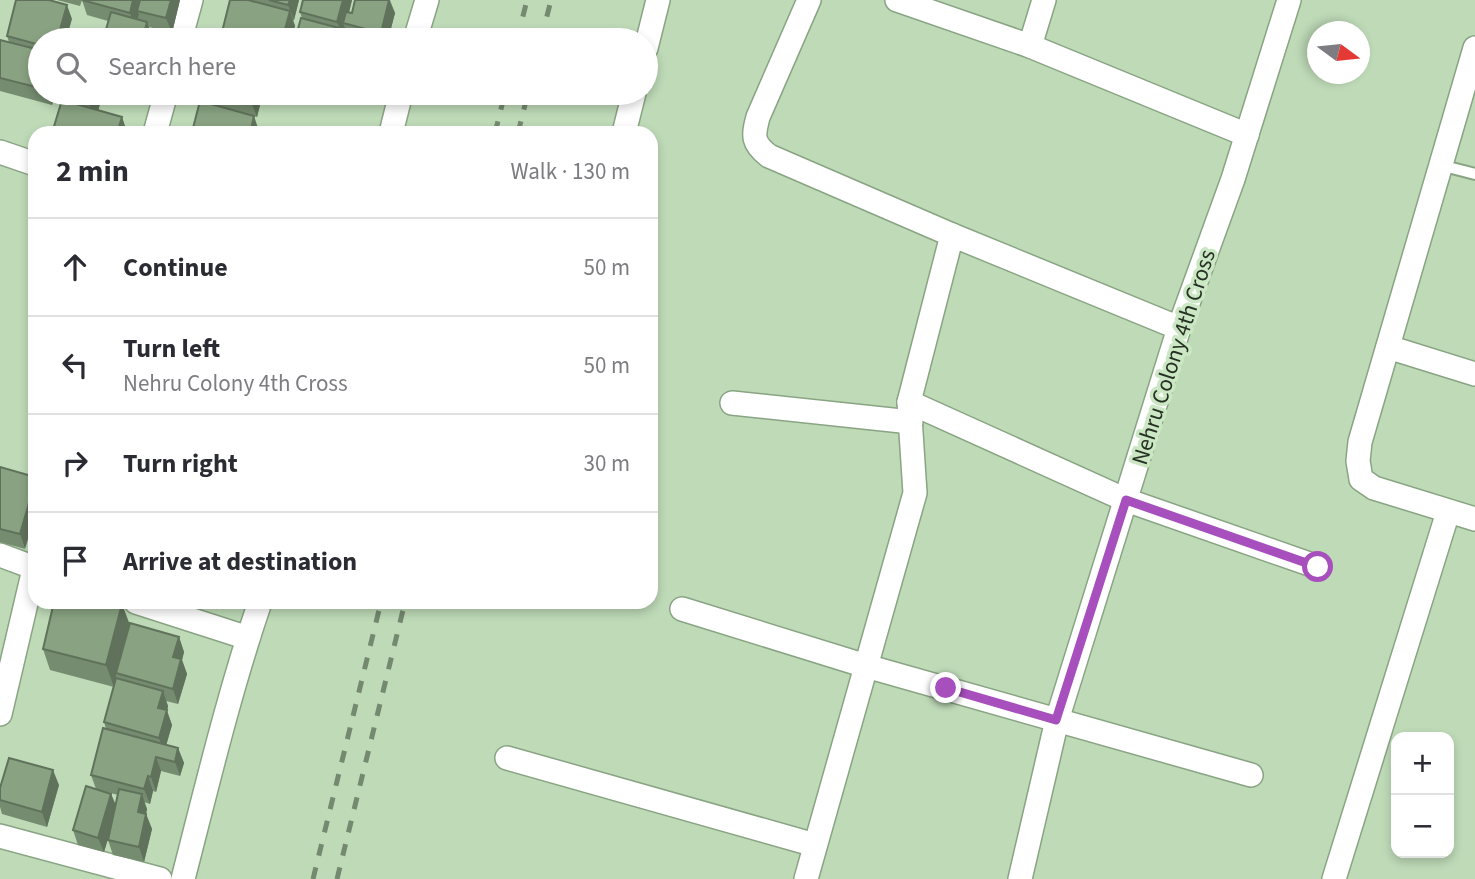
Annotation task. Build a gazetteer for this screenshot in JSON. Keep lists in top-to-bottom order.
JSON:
{
  "streets": {
    "street": ["Nehru Colony 4th Cross"]
  },
  "north": "right",
  "page": {
    "search": "Search here",
    "heading": ["2 min", "Walk · 130 m"],
    "list": [
      ["Continue", "50 m"],
      ["Turn left", "Nehru Colony 4th Cross", "50 m"],
      ["Turn right", "30 m"],
      "Arrive at destination"
    ],
    "map_buttons": ["+", "−"]
  }
}
